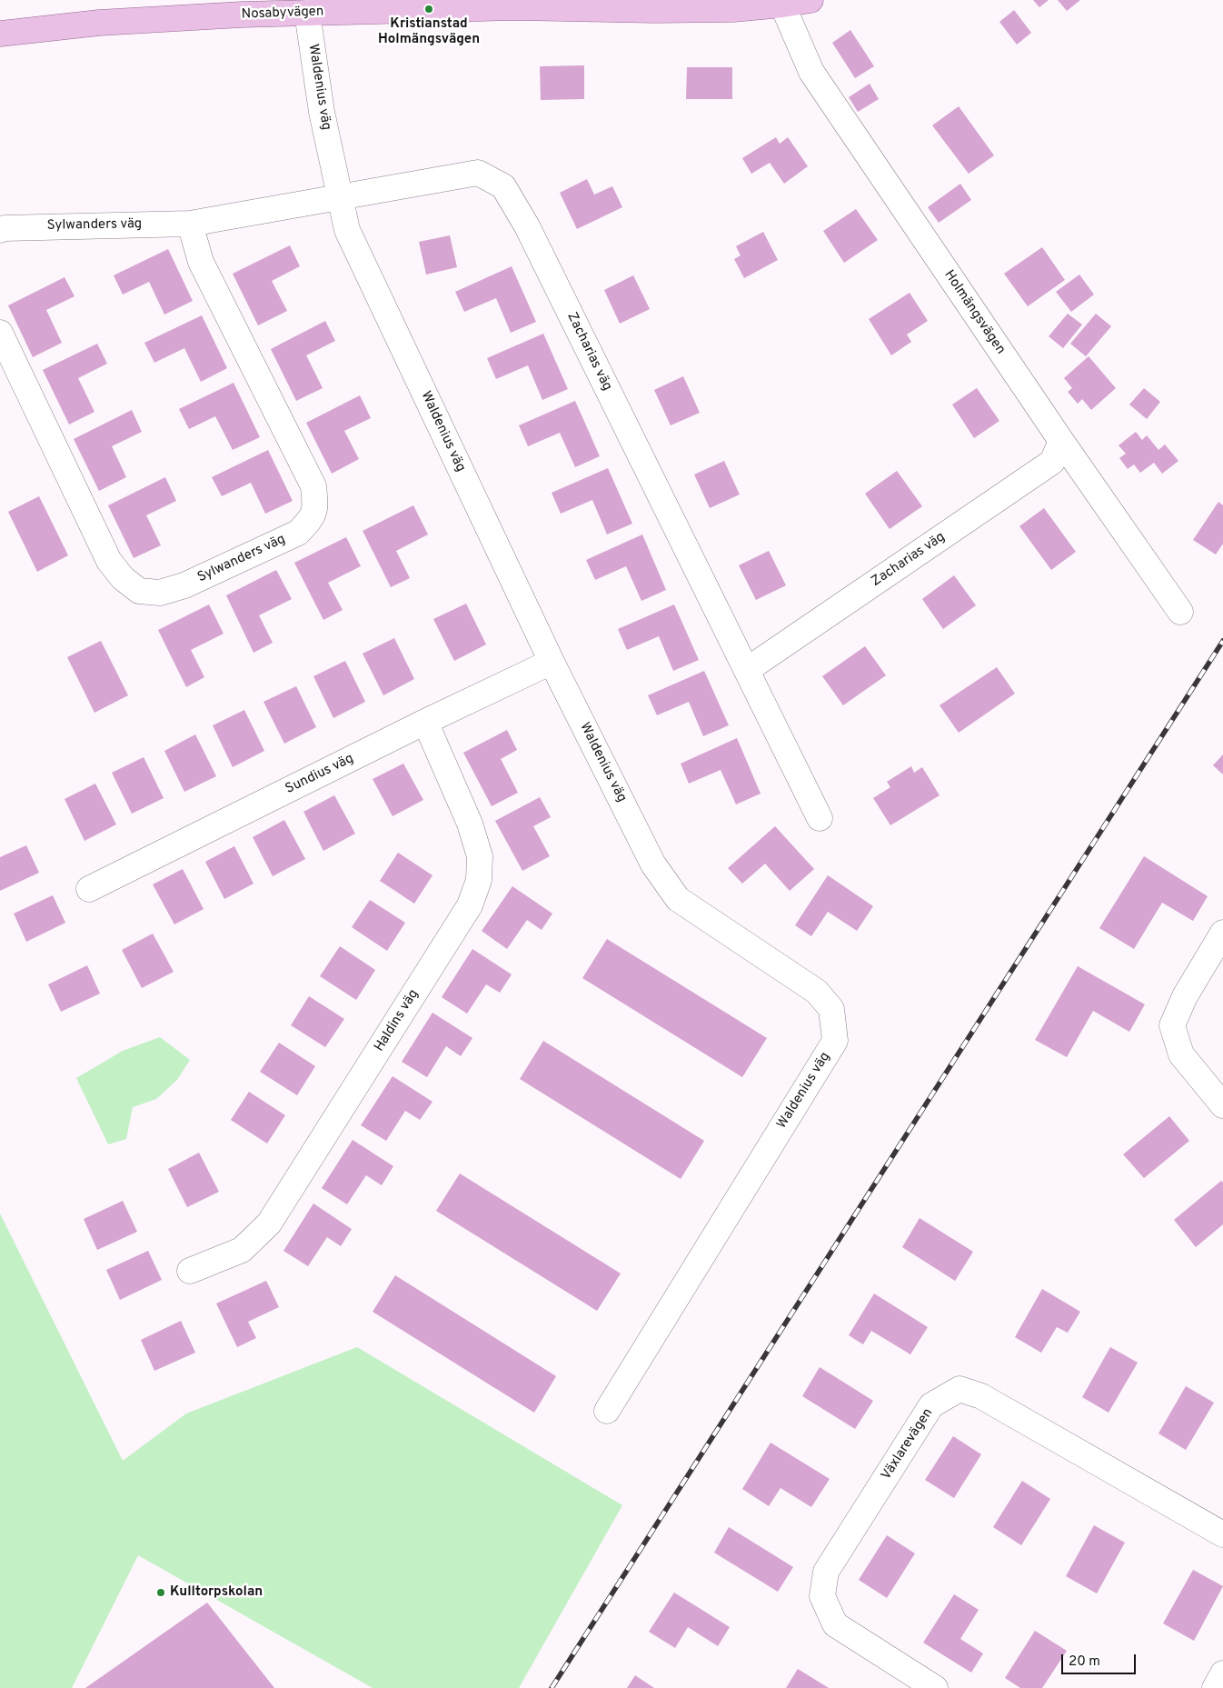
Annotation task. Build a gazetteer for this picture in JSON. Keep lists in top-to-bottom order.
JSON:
{
  "streets": {
    "main road": ["Nosabyvägen"],
    "street": [
      "Waldenius väg",
      "Sylwanders väg",
      "Holmängsvägen",
      "Zacharias väg",
      "Sundius väg",
      "Haldins väg",
      "Växlarevägen"
    ]
  },
  "crossings": [
    ["Nosabyvägen", "Waldenius väg"],
    ["Nosabyvägen", "Holmängsvägen"],
    ["Waldenius väg", "Sylwanders väg"],
    ["Waldenius väg", "Zacharias väg"],
    ["Waldenius väg", "Sundius väg"],
    ["Sylwanders väg", "Zacharias väg"],
    ["Holmängsvägen", "Zacharias väg"],
    ["Sundius väg", "Haldins väg"]
  ],
  "places": ["Kristianstad Holmängsvägen", "Kulltorpskolan"],
  "scale_bar": "20 m"
}
